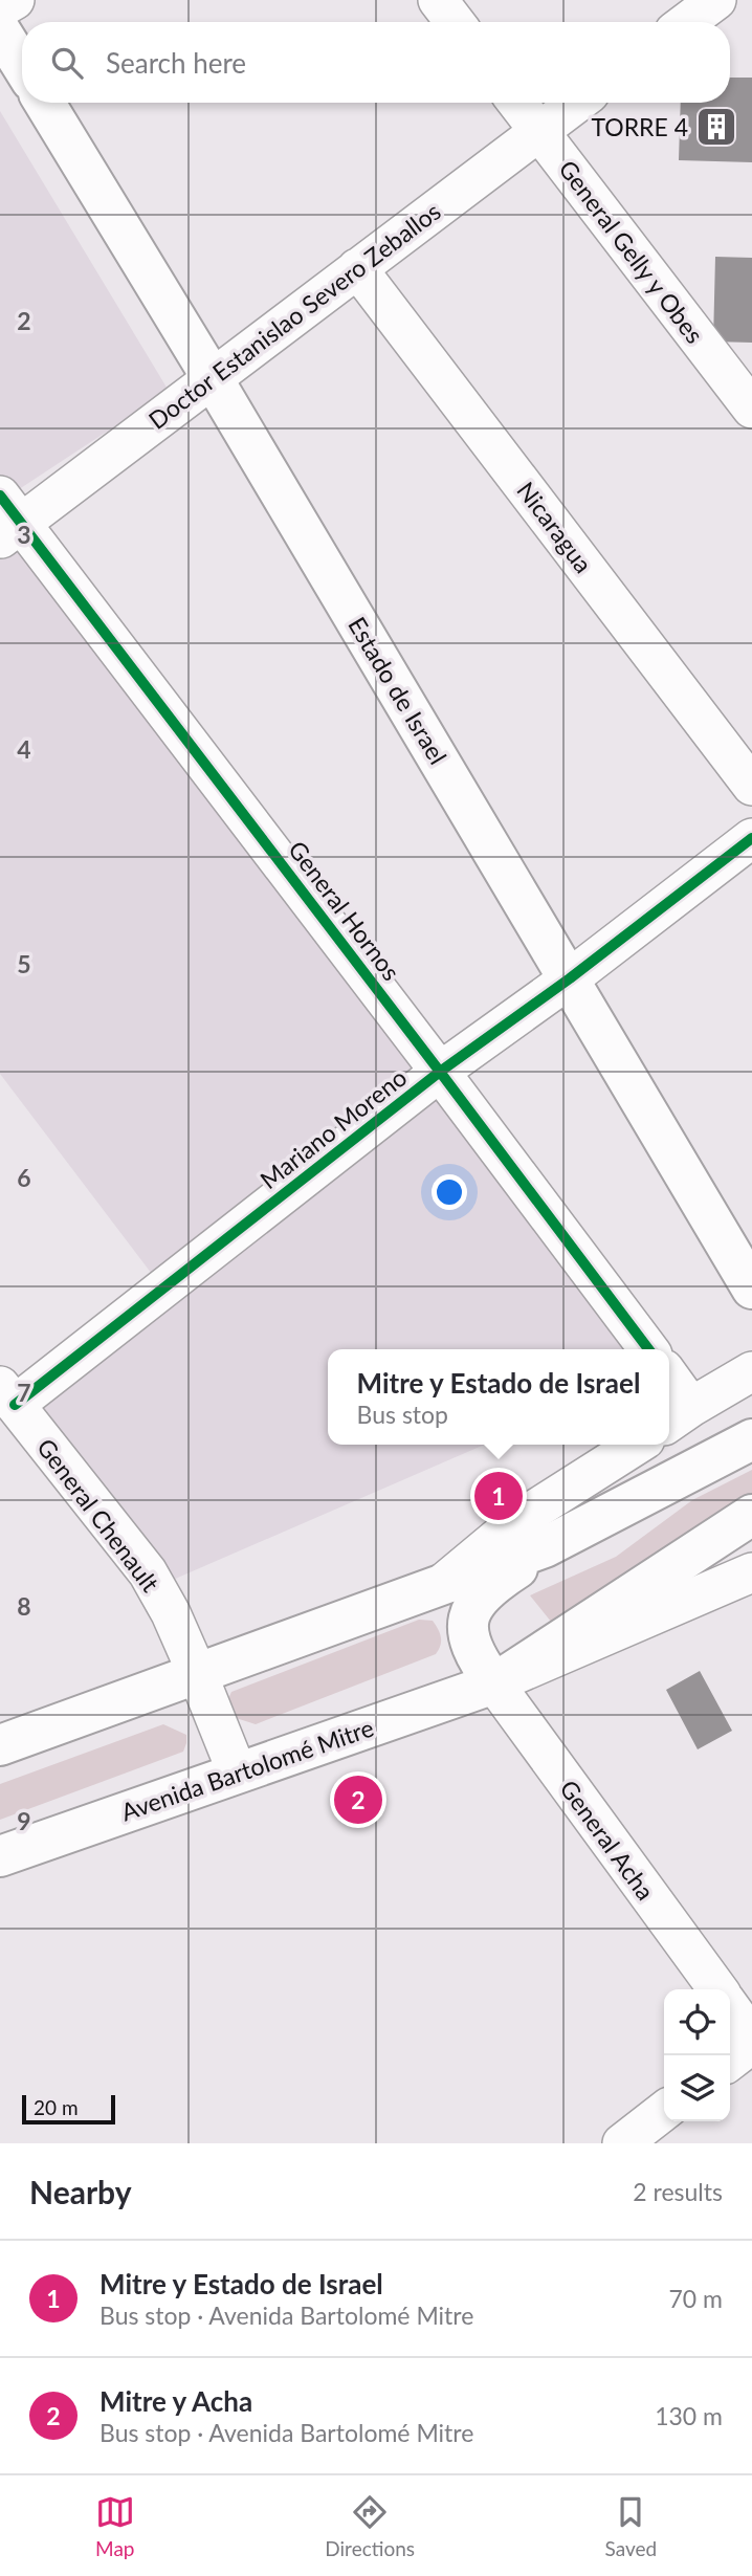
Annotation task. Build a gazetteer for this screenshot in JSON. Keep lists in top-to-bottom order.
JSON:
{
  "streets": {
    "main road": ["Estado de Israel", "Avenida Bartolomé Mitre"],
    "street": [
      "General Gelly y Obes",
      "Doctor Estanislao Severo Zeballos",
      "Nicaragua",
      "General Hornos",
      "Mariano Moreno",
      "General Chenault",
      "General Acha"
    ]
  },
  "crossings": [
    ["General Gelly y Obes", "Doctor Estanislao Severo Zeballos"],
    ["Doctor Estanislao Severo Zeballos", "Nicaragua"],
    ["Doctor Estanislao Severo Zeballos", "Estado de Israel"],
    ["Doctor Estanislao Severo Zeballos", "General Hornos"],
    ["Estado de Israel", "Mariano Moreno"],
    ["General Hornos", "Mariano Moreno"],
    ["Mariano Moreno", "General Chenault"],
    ["General Chenault", "Avenida Bartolomé Mitre"],
    ["Avenida Bartolomé Mitre", "General Acha"]
  ],
  "places": {
    "building": ["TORRE 4"]
  },
  "scale_bar": "20 m",
  "page": {
    "search": "Search here",
    "popup": ["Mitre y Estado de Israel", "Bus stop"],
    "pins": ["1", "2"],
    "scale": "20 m",
    "heading": ["Nearby", "2 results"],
    "list": [
      {
        "mark": "1",
        "name": "Mitre y Estado de Israel",
        "note": "Bus stop · Avenida Bartolomé Mitre",
        "value": "70 m"
      },
      {
        "mark": "2",
        "name": "Mitre y Acha",
        "note": "Bus stop · Avenida Bartolomé Mitre",
        "value": "130 m"
      }
    ],
    "nav": ["Map", "Directions", "Saved"]
  },
  "grid": {
    "rows": [
      "2",
      "3",
      "4",
      "5",
      "6",
      "7",
      "8",
      "9"
    ]
  }
}
